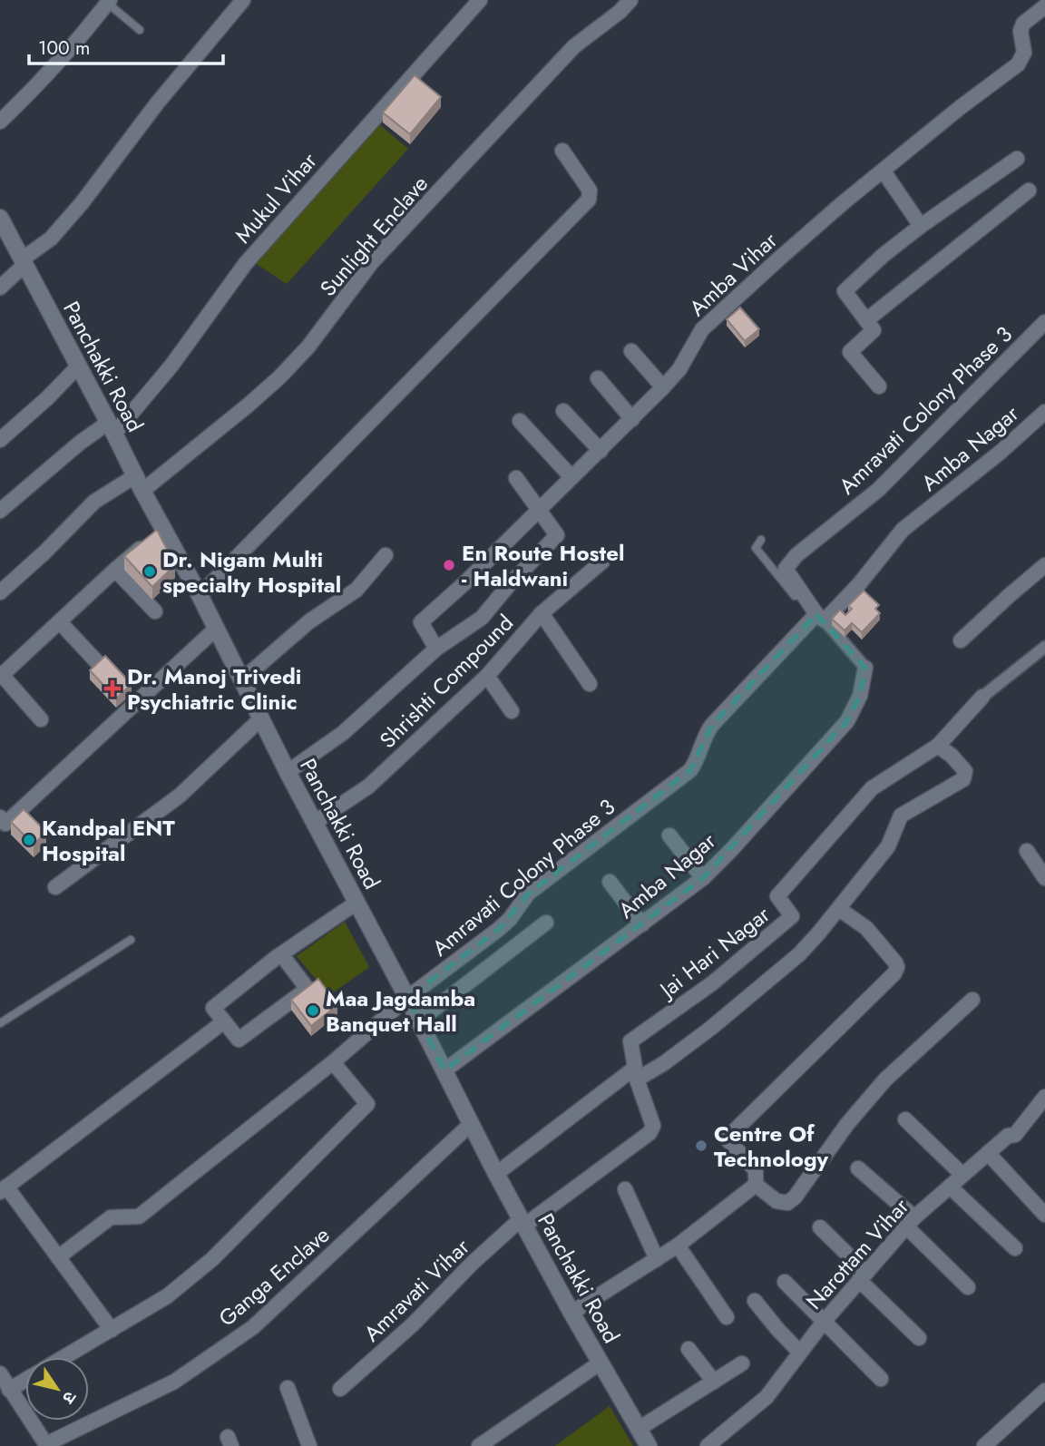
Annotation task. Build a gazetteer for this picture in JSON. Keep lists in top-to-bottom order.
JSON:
{
  "streets": {
    "main road": ["Panchakki Road"],
    "street": [
      "Mukul Vihar",
      "Sunlight Enclave",
      "Amba Vihar",
      "Amravati Colony Phase 3",
      "Amba Nagar",
      "Shrishti Compound",
      "Jai Hari Nagar",
      "Narottam Vihar",
      "Ganga Enclave",
      "Amravati Vihar"
    ]
  },
  "crossings": [
    ["Mukul Vihar", "Panchakki Road"],
    ["Sunlight Enclave", "Panchakki Road"],
    ["Panchakki Road", "Amravati Colony Phase 3"],
    ["Panchakki Road", "Amba Nagar"],
    ["Panchakki Road", "Shrishti Compound"],
    ["Panchakki Road", "Ganga Enclave"],
    ["Panchakki Road", "Amravati Vihar"],
    ["Amravati Colony Phase 3", "Amba Nagar"],
    ["Jai Hari Nagar", "Amravati Vihar"]
  ],
  "places": {
    "other": [
      "En Route Hostel - Haldwani",
      "Dr. Nigam Multi specialty Hospital",
      "Kandpal ENT Hospital",
      "Maa Jagdamba Banquet Hall",
      "Centre Of Technology"
    ],
    "health": ["Dr. Manoj Trivedi Psychiatric Clinic"]
  },
  "scale_bar": "100 m",
  "north": "bottom right"
}
